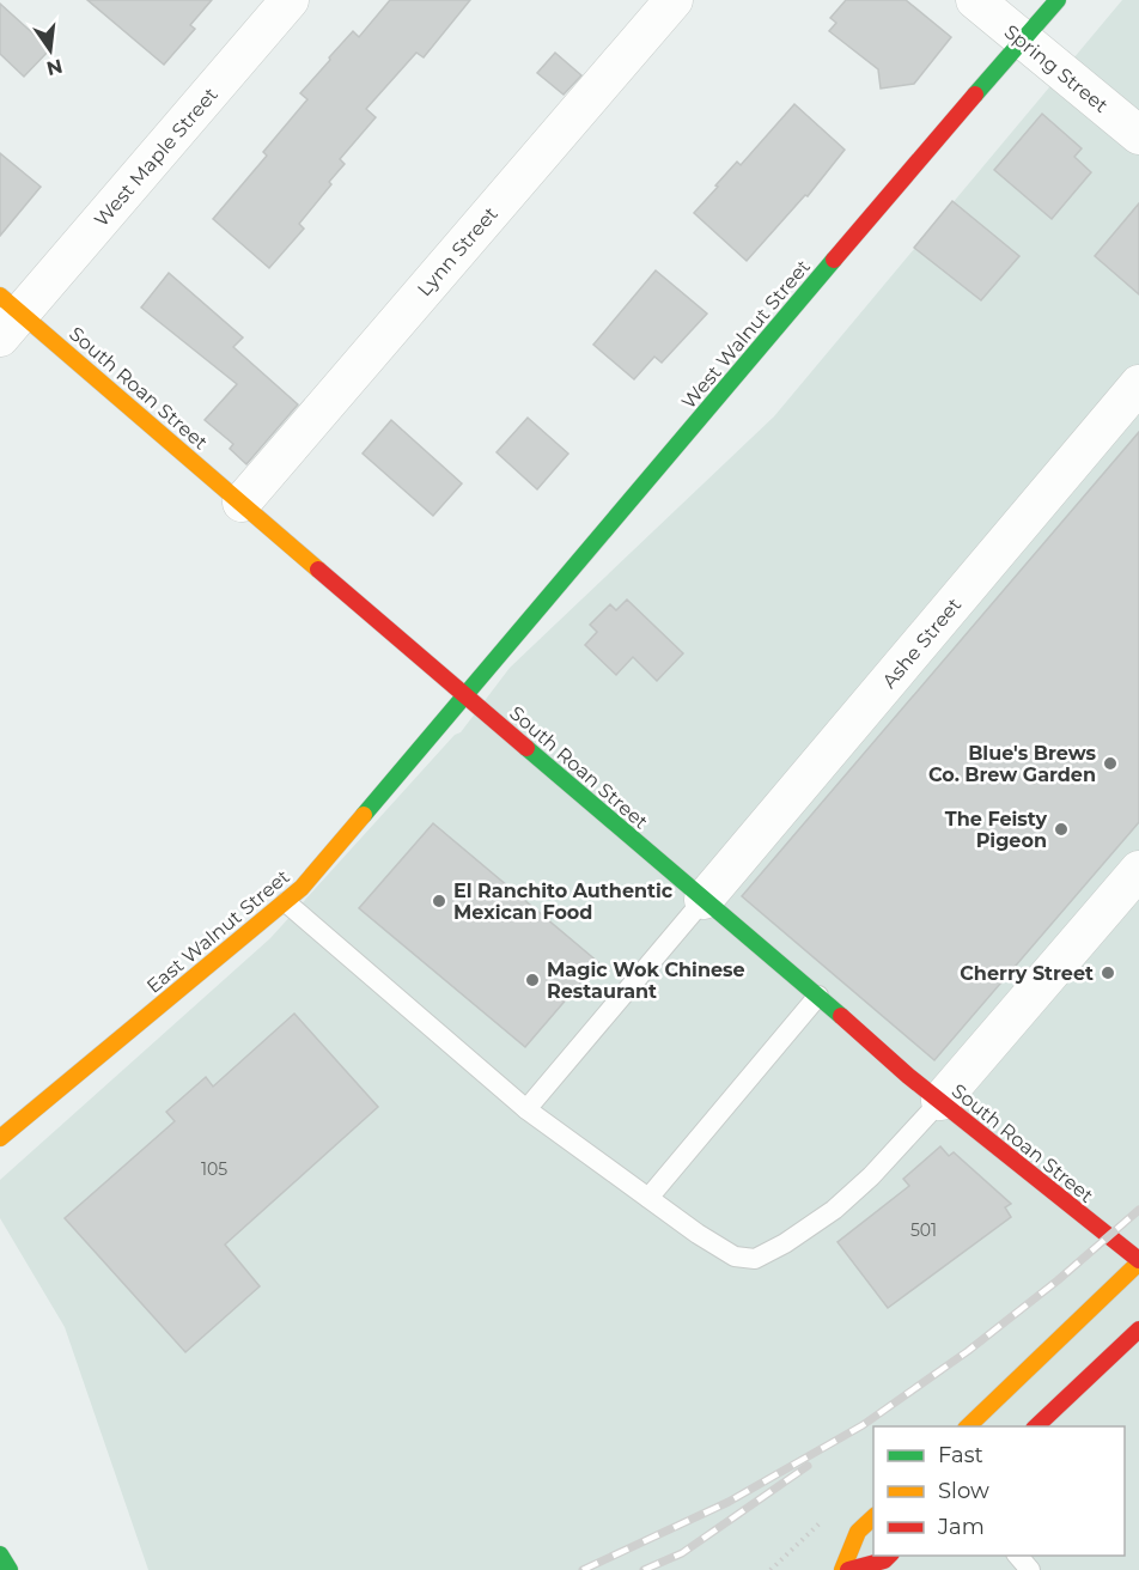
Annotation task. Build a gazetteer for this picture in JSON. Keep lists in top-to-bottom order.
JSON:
{
  "streets": {
    "main road": ["West Walnut Street", "South Roan Street", "East Walnut Street"],
    "street": [
      "Spring Street",
      "West Maple Street",
      "Lynn Street",
      "Ashe Street"
    ]
  },
  "crossings": [
    ["Spring Street", "West Walnut Street"],
    ["West Maple Street", "South Roan Street"],
    ["Lynn Street", "South Roan Street"],
    ["West Walnut Street", "South Roan Street"],
    ["West Walnut Street", "East Walnut Street"],
    ["South Roan Street", "Ashe Street"],
    ["South Roan Street", "East Walnut Street"]
  ],
  "places": [
    "Blue's Brews Co. Brew Garden",
    "The Feisty Pigeon",
    "El Ranchito Authentic Mexican Food",
    "Cherry Street",
    "Magic Wok Chinese Restaurant"
  ],
  "house_numbers": ["105", "501"],
  "legend": ["Fast", "Slow", "Jam"],
  "north": "bottom"
}
